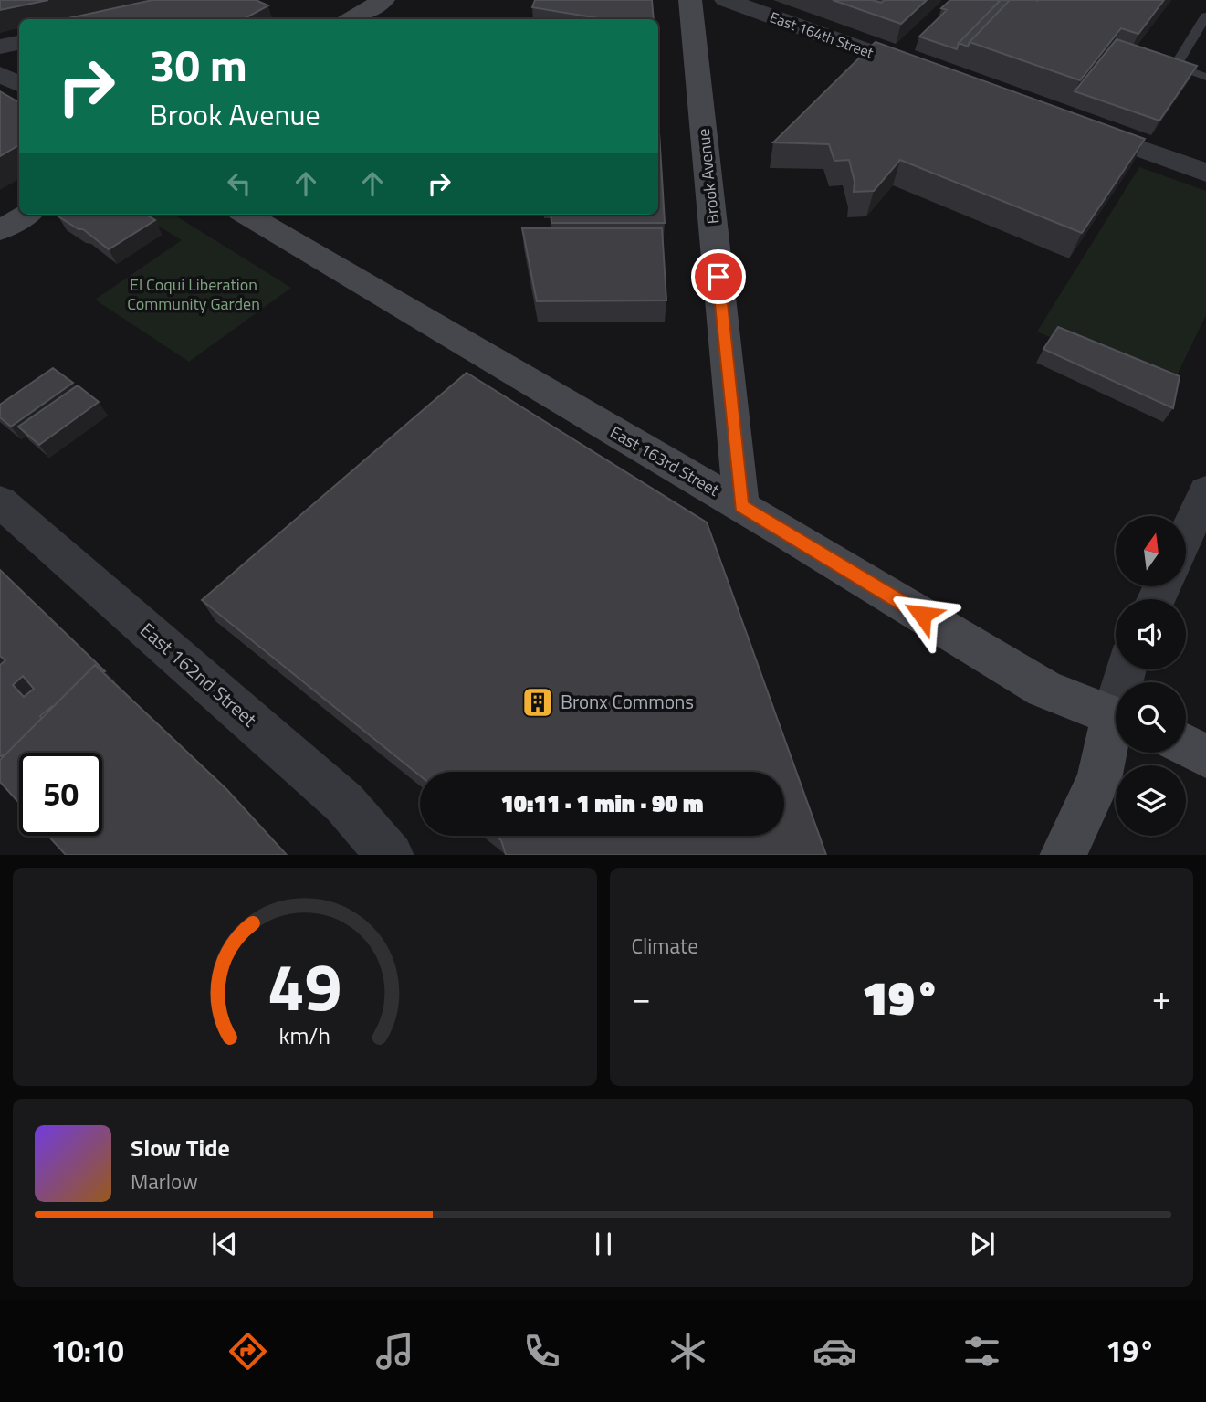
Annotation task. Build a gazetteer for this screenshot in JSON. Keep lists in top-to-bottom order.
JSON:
{
  "streets": {
    "main road": ["Brook Avenue", "East 163rd Street"],
    "street": ["East 164th Street", "East 162nd Street"]
  },
  "crossings": [
    ["Brook Avenue", "East 163rd Street"]
  ],
  "parks": ["El Coqui Liberation Community Garden"],
  "places": {
    "building": ["Bronx Commons"]
  },
  "north": "top",
  "page": {
    "turn": ["30 m", "Brook Avenue"],
    "limit": "50",
    "trip": "10:11 · 1 min · 90 m",
    "tile": "Climate",
    "heat": ["−", "19°", "+"],
    "song": ["Slow Tide", "Marlow"],
    "tabs": ["10:10", "19°"],
    "gauge": ["49", "km/h"]
  }
}
